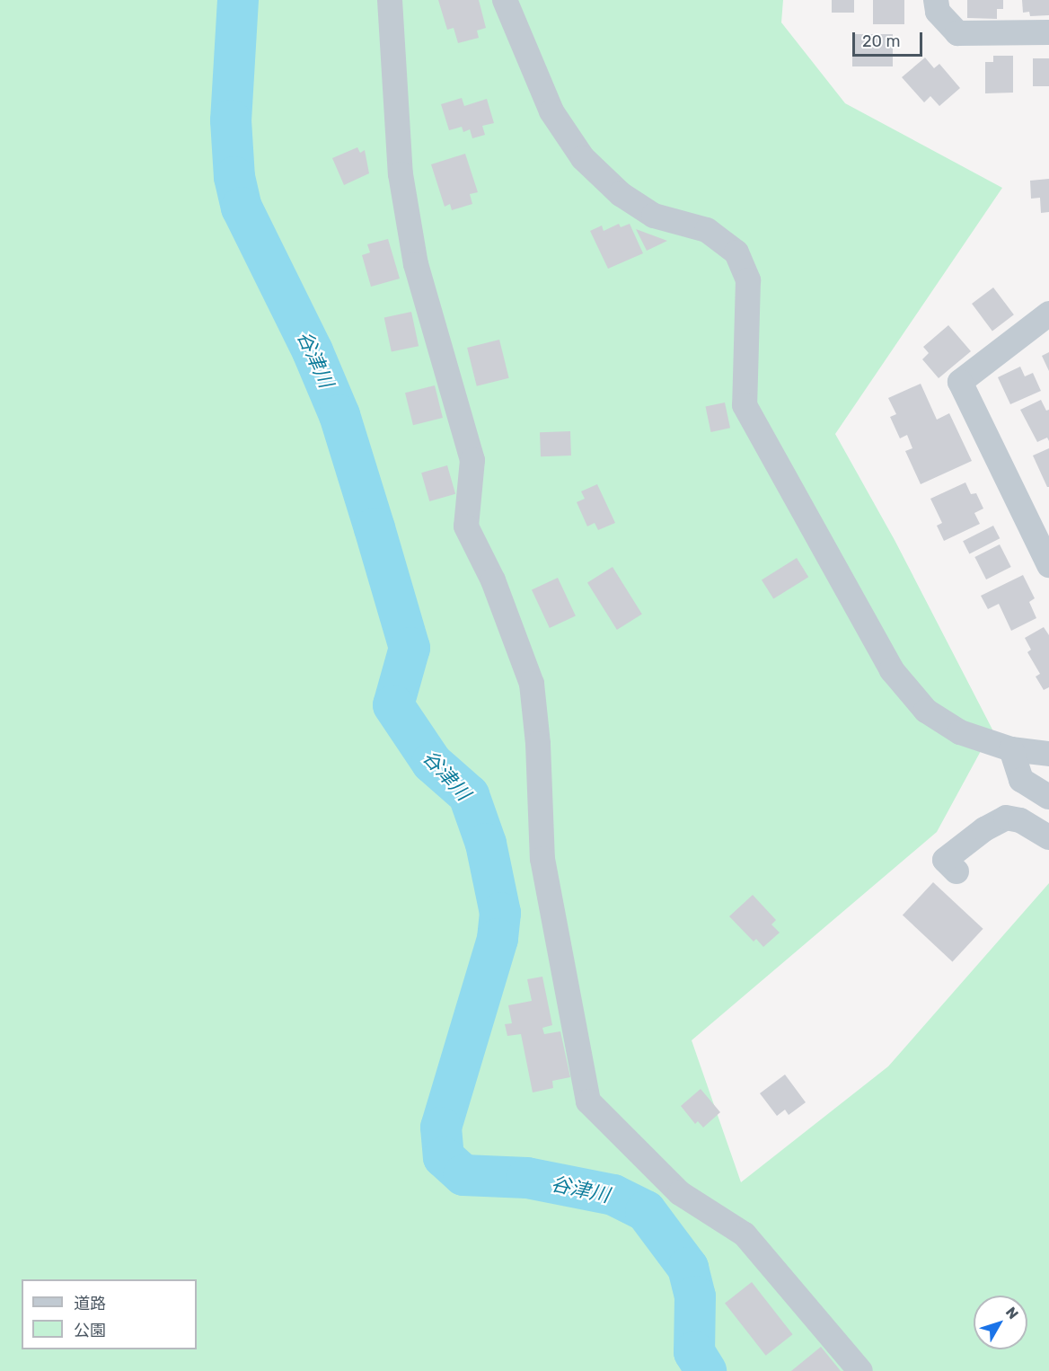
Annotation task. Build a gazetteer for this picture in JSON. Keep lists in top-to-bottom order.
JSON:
{
  "water": ["谷津川"],
  "legend": ["道路", "公園"],
  "scale_bar": "20 m",
  "north": "top right"
}
